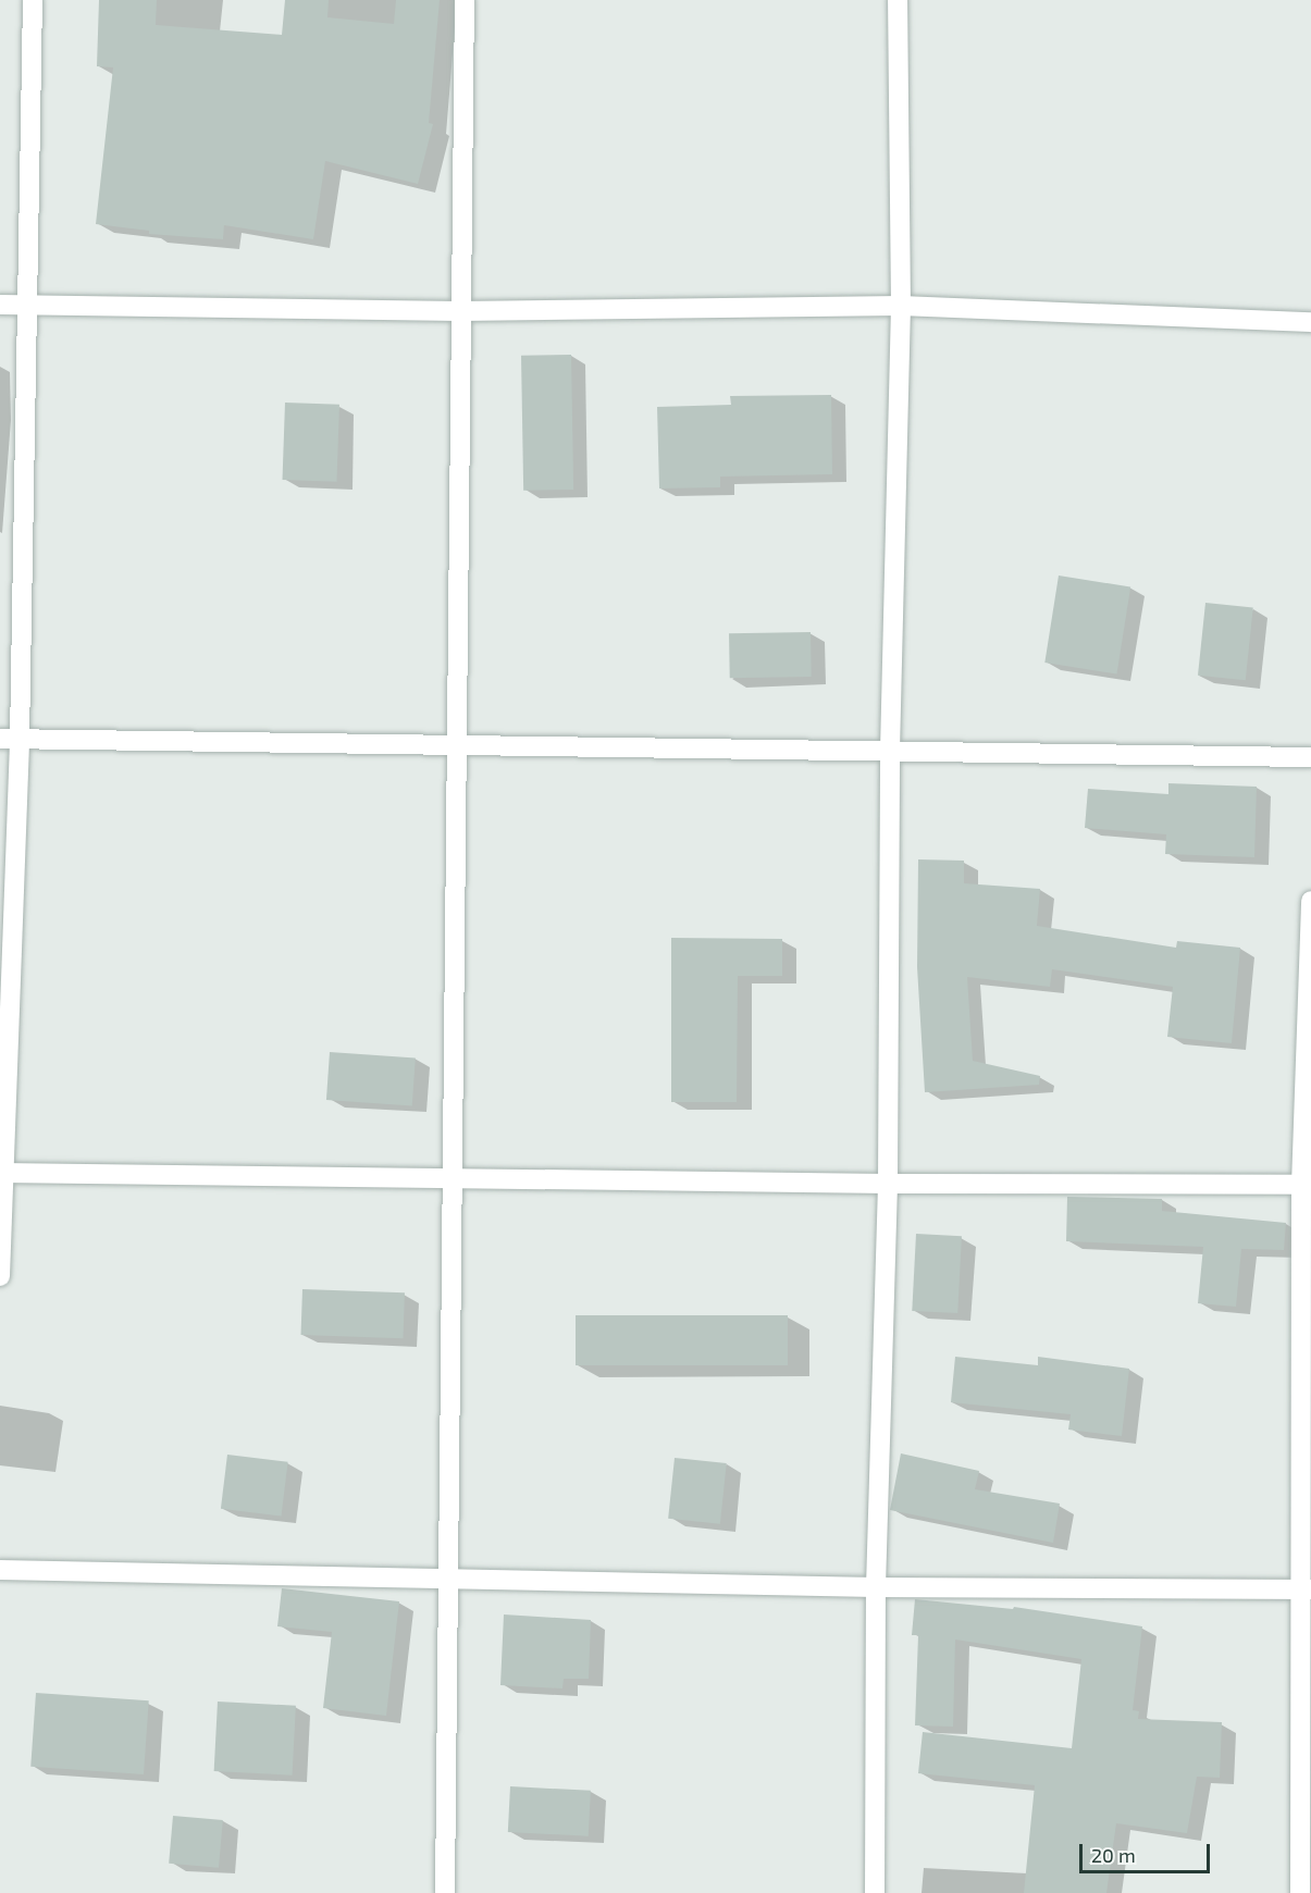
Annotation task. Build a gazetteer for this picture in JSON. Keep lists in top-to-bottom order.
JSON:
{
  "scale_bar": "20 m"
}
